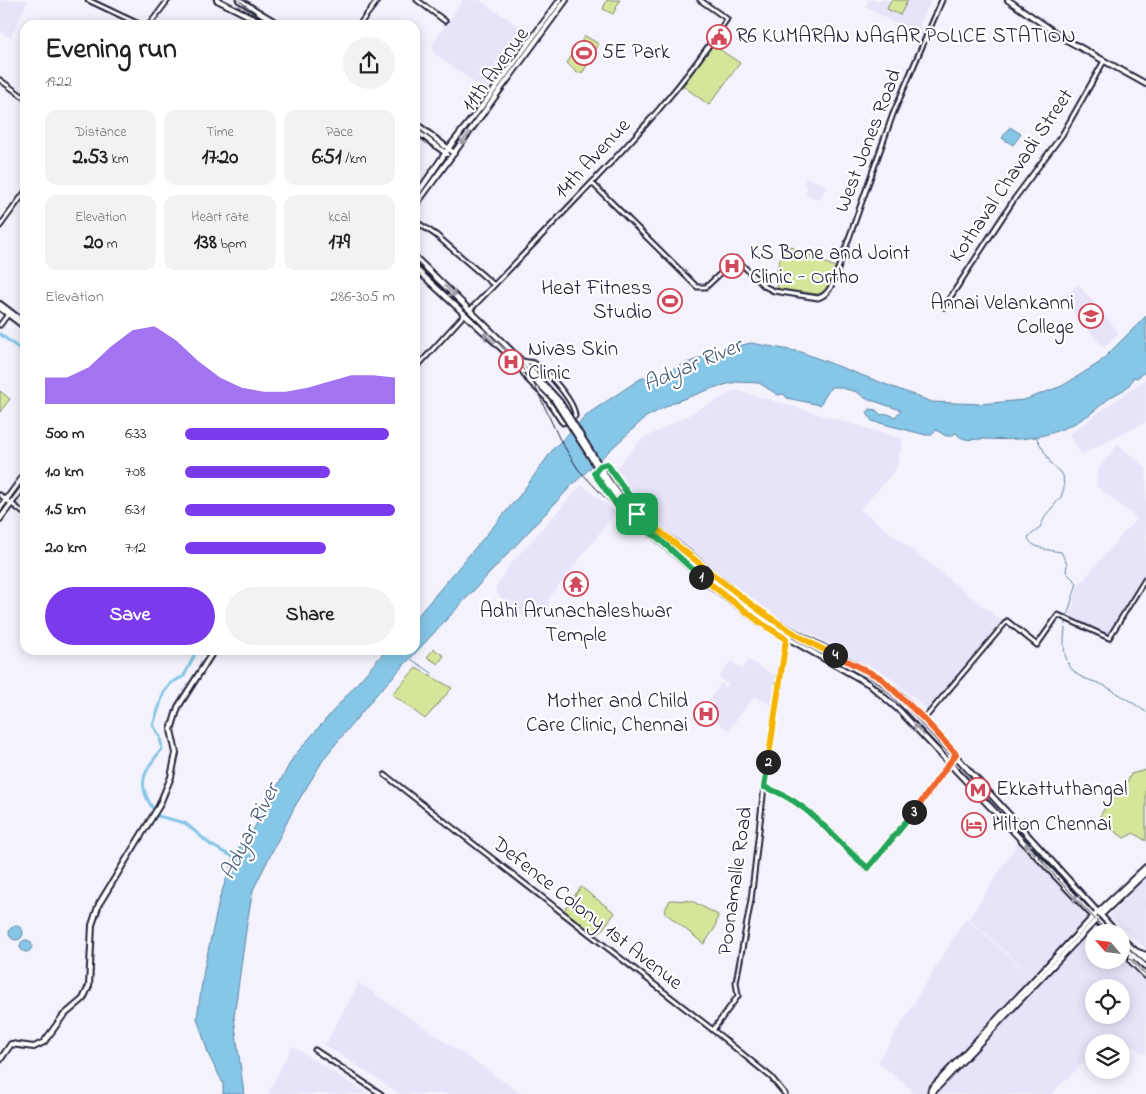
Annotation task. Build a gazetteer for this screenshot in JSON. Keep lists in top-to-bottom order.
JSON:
{
  "streets": {
    "main road": ["11th Avenue"],
    "street": [
      "West Jones Road",
      "14th Avenue",
      "Kothaval Chavadi Street",
      "Poonamalle Road",
      "Defence Colony 1st Avenue"
    ]
  },
  "crossings": [
    ["West Jones Road", "14th Avenue"],
    ["Poonamalle Road", "Defence Colony 1st Avenue"]
  ],
  "water": ["Adyar River"],
  "places": {
    "public building": ["R6 KUMARAN NAGAR POLICE STATION"],
    "sports": ["5E Park", "Heat Fitness Studio"],
    "hospital": ["KS Bone and Joint Clinic - Ortho", "Nivas Skin Clinic", "Mother and Child Care Clinic, Chennai"],
    "school or university": ["Annai Velankanni College"],
    "temple": ["Adhi Arunachaleshwar Temple"],
    "metro station": ["Ekkattuthangal"],
    "hotel": ["Hilton Chennai"]
  },
  "north": "top left",
  "page": {
    "heading": ["Evening run", "19:22"],
    "stats": [
      ["Distance", "2.53 km"],
      ["Time", "17:20"],
      ["Pace", "6:51 /km"],
      ["Elevation", "20 m"],
      ["Heart rate", "138 bpm"],
      ["kcal", "179"]
    ],
    "chart": ["Elevation", "286–305 m"],
    "list": [
      {
        "name": "500 m",
        "note": "6:33"
      },
      {
        "name": "1.0 km",
        "note": "7:08"
      },
      {
        "name": "1.5 km",
        "note": "6:31"
      },
      {
        "name": "2.0 km",
        "note": "7:12"
      }
    ],
    "pins": [
      "1",
      "4",
      "2",
      "3"
    ],
    "buttons": ["Save", "Share"]
  }
}
